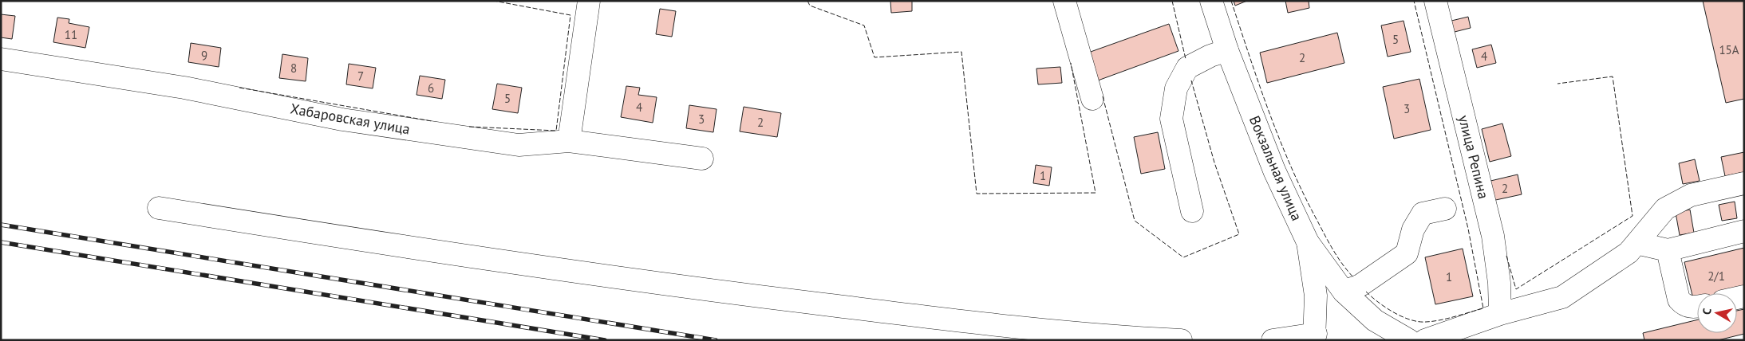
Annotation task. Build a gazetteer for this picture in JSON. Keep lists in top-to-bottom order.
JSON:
{
  "streets": {
    "street": ["Хабаровская улица", "улица Репина", "Вокзальная улица"]
  },
  "house_numbers": [
    "11",
    "5",
    "15А",
    "9",
    "4",
    "2",
    "8",
    "7",
    "6",
    "5",
    "4",
    "3",
    "3",
    "2",
    "1",
    "2",
    "2/1",
    "1"
  ],
  "north": "left"
}
